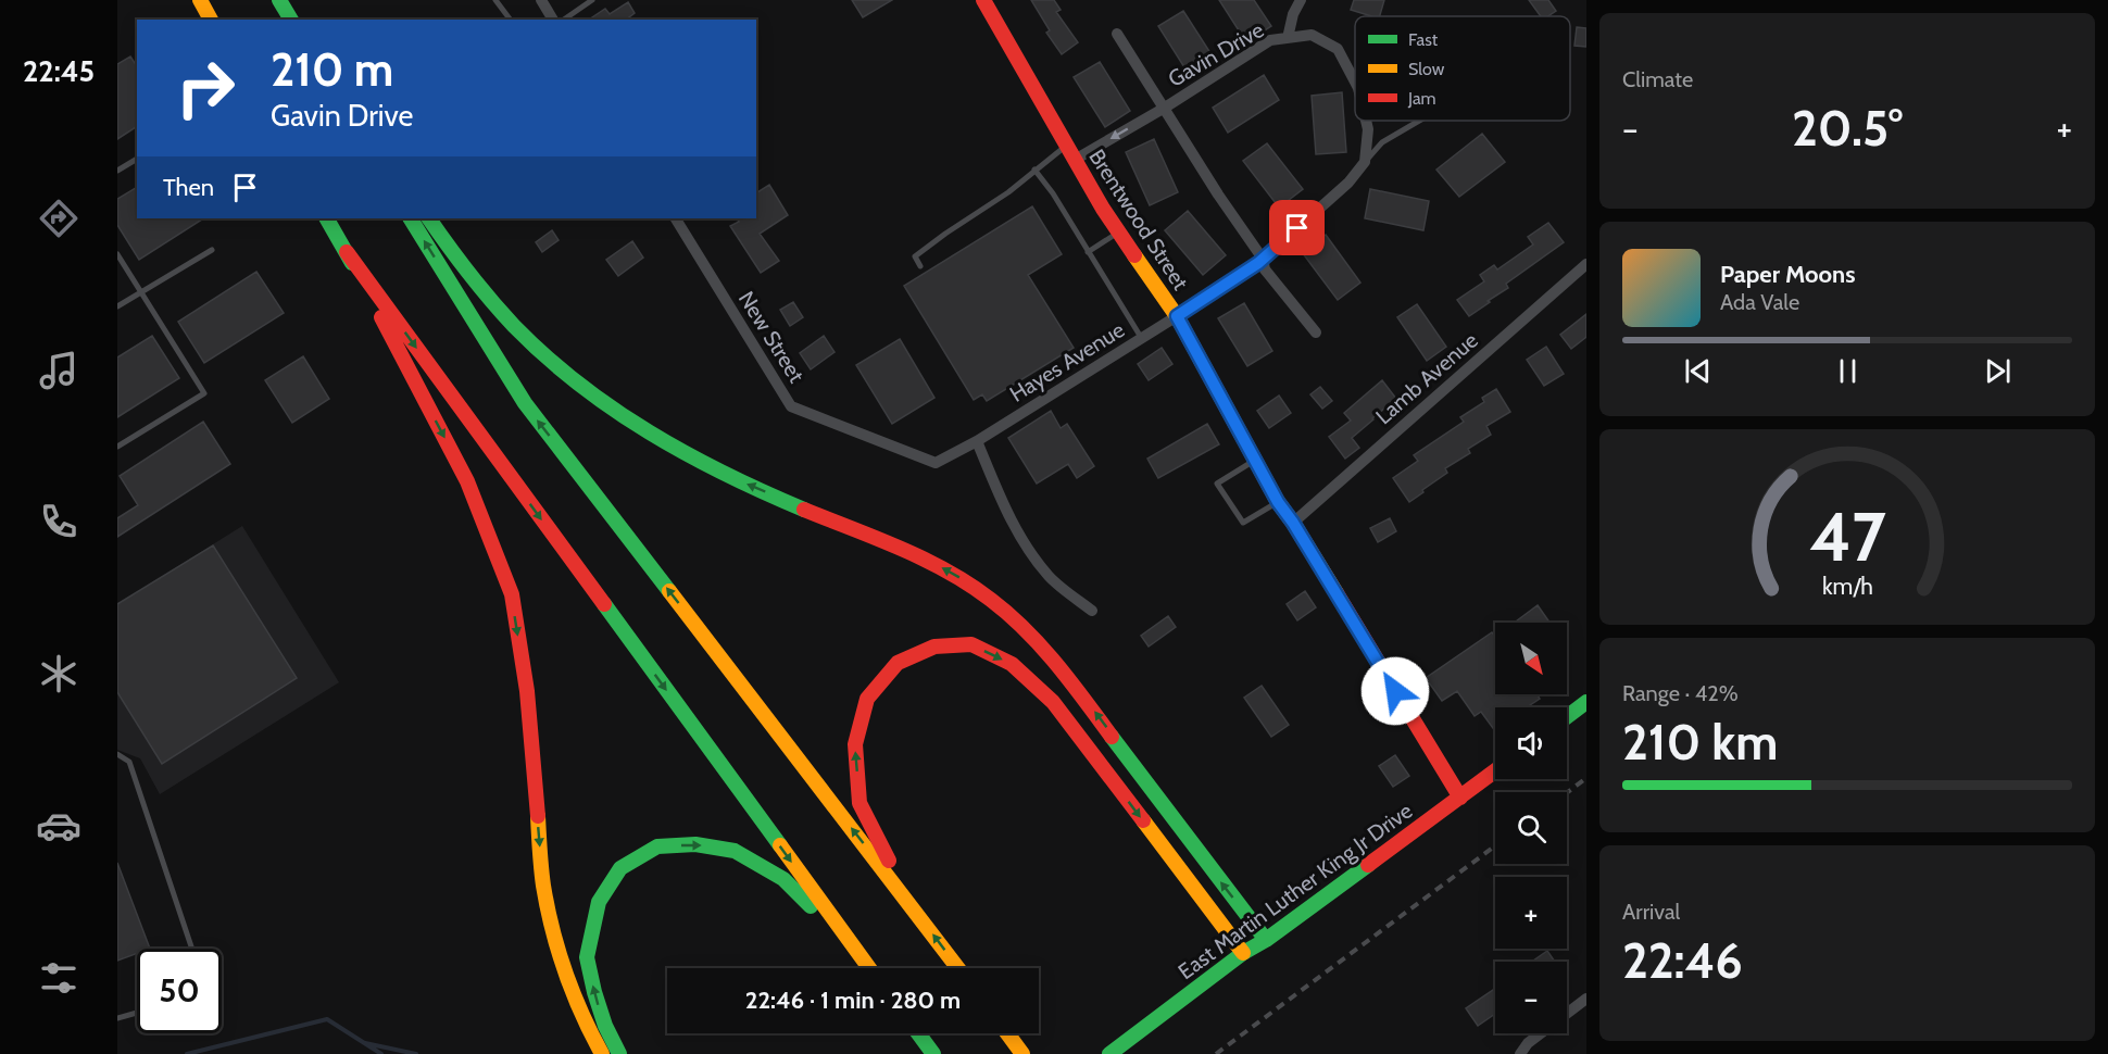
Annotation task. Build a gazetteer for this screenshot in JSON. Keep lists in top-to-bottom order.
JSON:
{
  "streets": {
    "main road": ["Brentwood Street", "East Martin Luther King Jr Drive"],
    "street": [
      "Gavin Drive",
      "New Street",
      "Hayes Avenue",
      "Lamb Avenue"
    ]
  },
  "crossings": [
    ["Gavin Drive", "Brentwood Street"],
    ["Brentwood Street", "Hayes Avenue"],
    ["Brentwood Street", "Lamb Avenue"],
    ["Brentwood Street", "East Martin Luther King Jr Drive"],
    ["New Street", "Hayes Avenue"]
  ],
  "legend": ["Fast", "Slow", "Jam"],
  "north": "bottom right",
  "page": {
    "tabs": "22:45",
    "tile": [
      "Climate",
      ["Range · 42%", "210 km"],
      ["Arrival", "22:46"]
    ],
    "turn": ["210 m", "Gavin Drive"],
    "heat": ["−", "20.5°", "+"],
    "then": "Then",
    "song": ["Paper Moons", "Ada Vale"],
    "map_buttons": ["+", "−"],
    "limit": "50",
    "trip": "22:46 · 1 min · 280 m",
    "gauge": ["47", "km/h"]
  }
}
